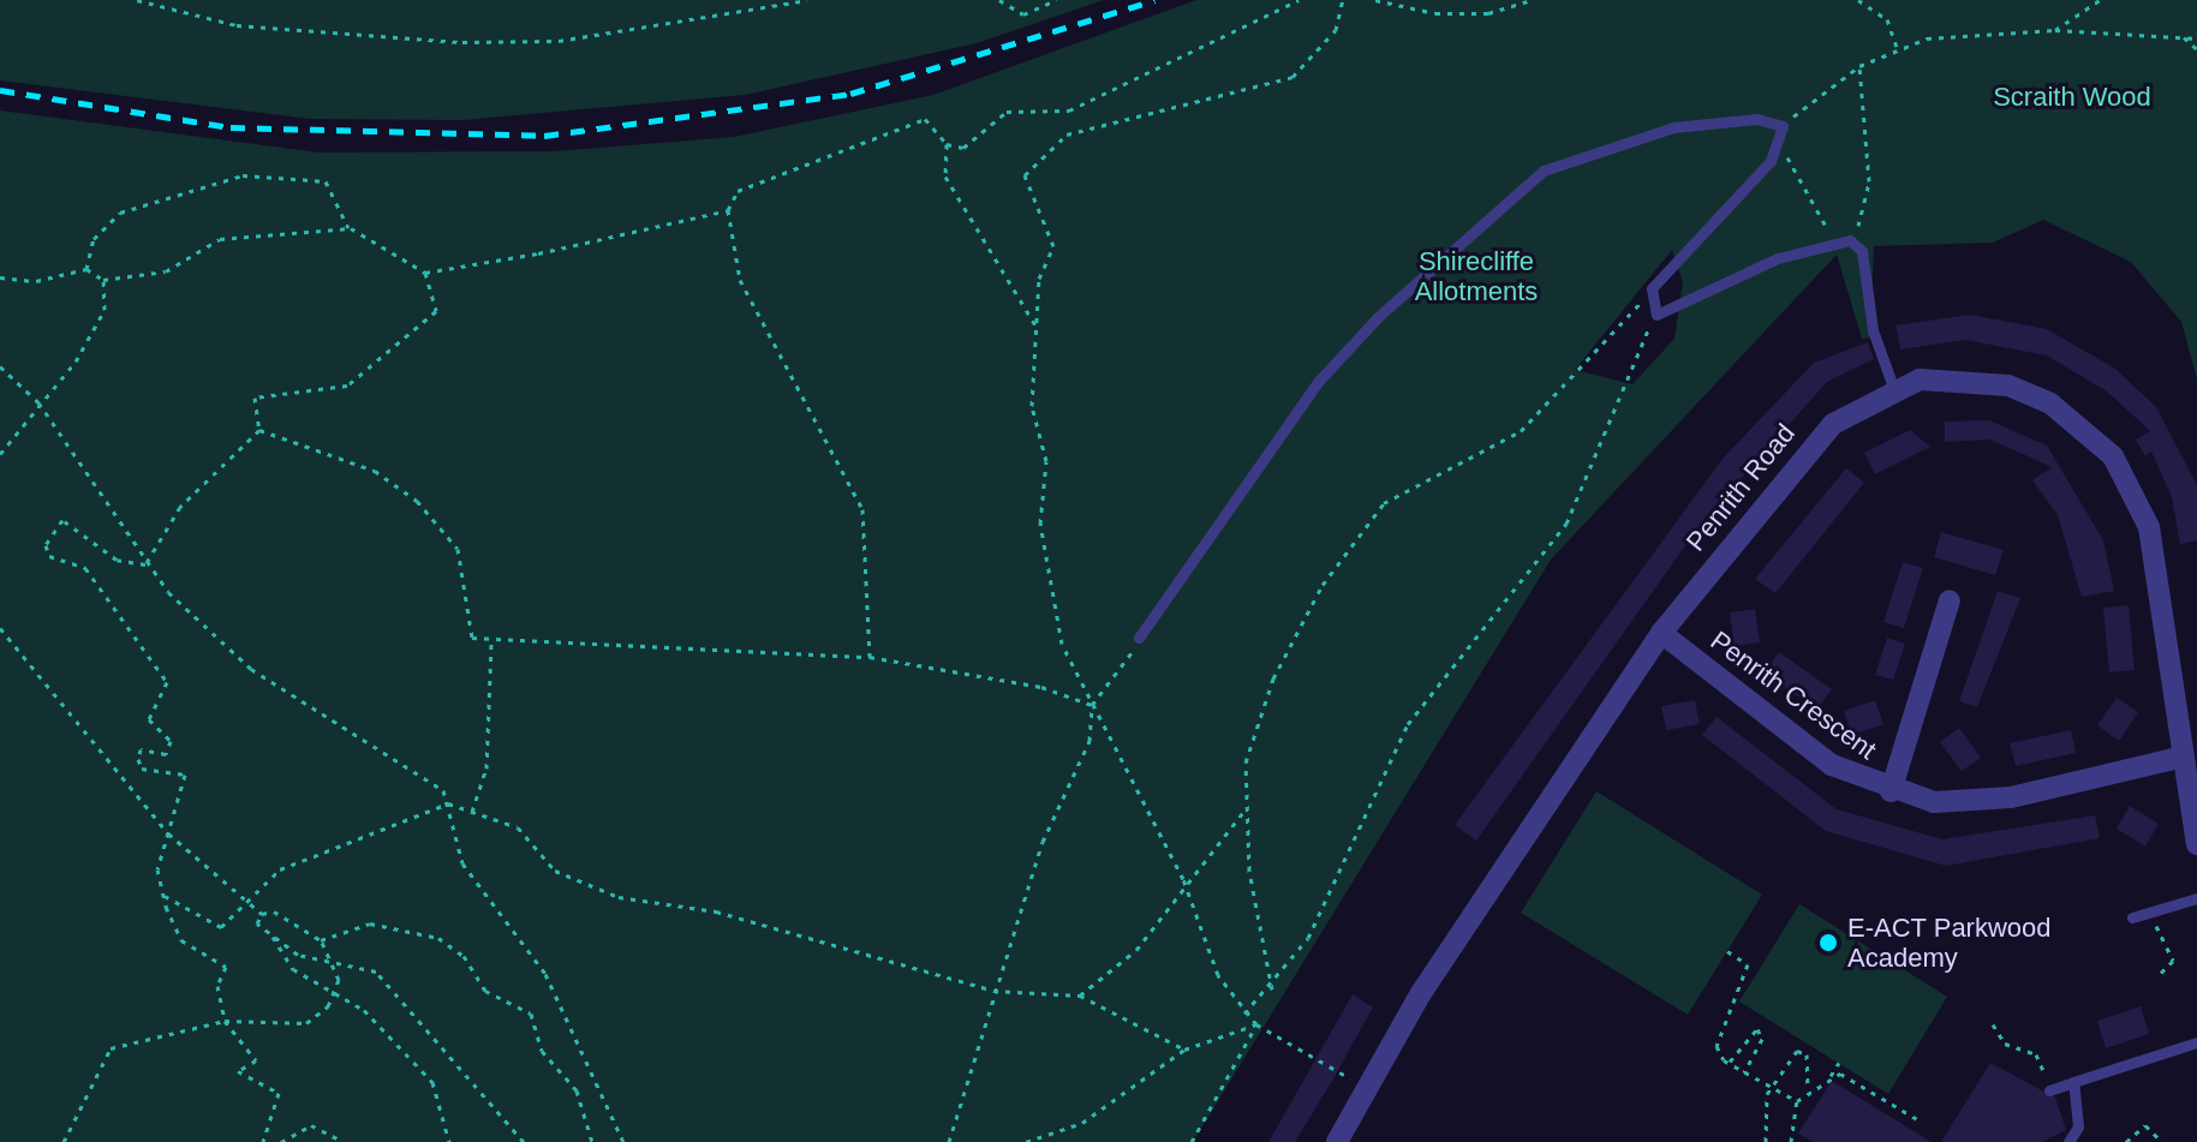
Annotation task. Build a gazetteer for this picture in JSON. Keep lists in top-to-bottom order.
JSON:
{
  "streets": {
    "street": ["Penrith Road", "Penrith Crescent"]
  },
  "crossings": [
    ["Penrith Road", "Penrith Crescent"]
  ],
  "parks": ["Scraith Wood", "Shirecliffe Allotments"],
  "places": ["E-ACT Parkwood Academy"]
}
